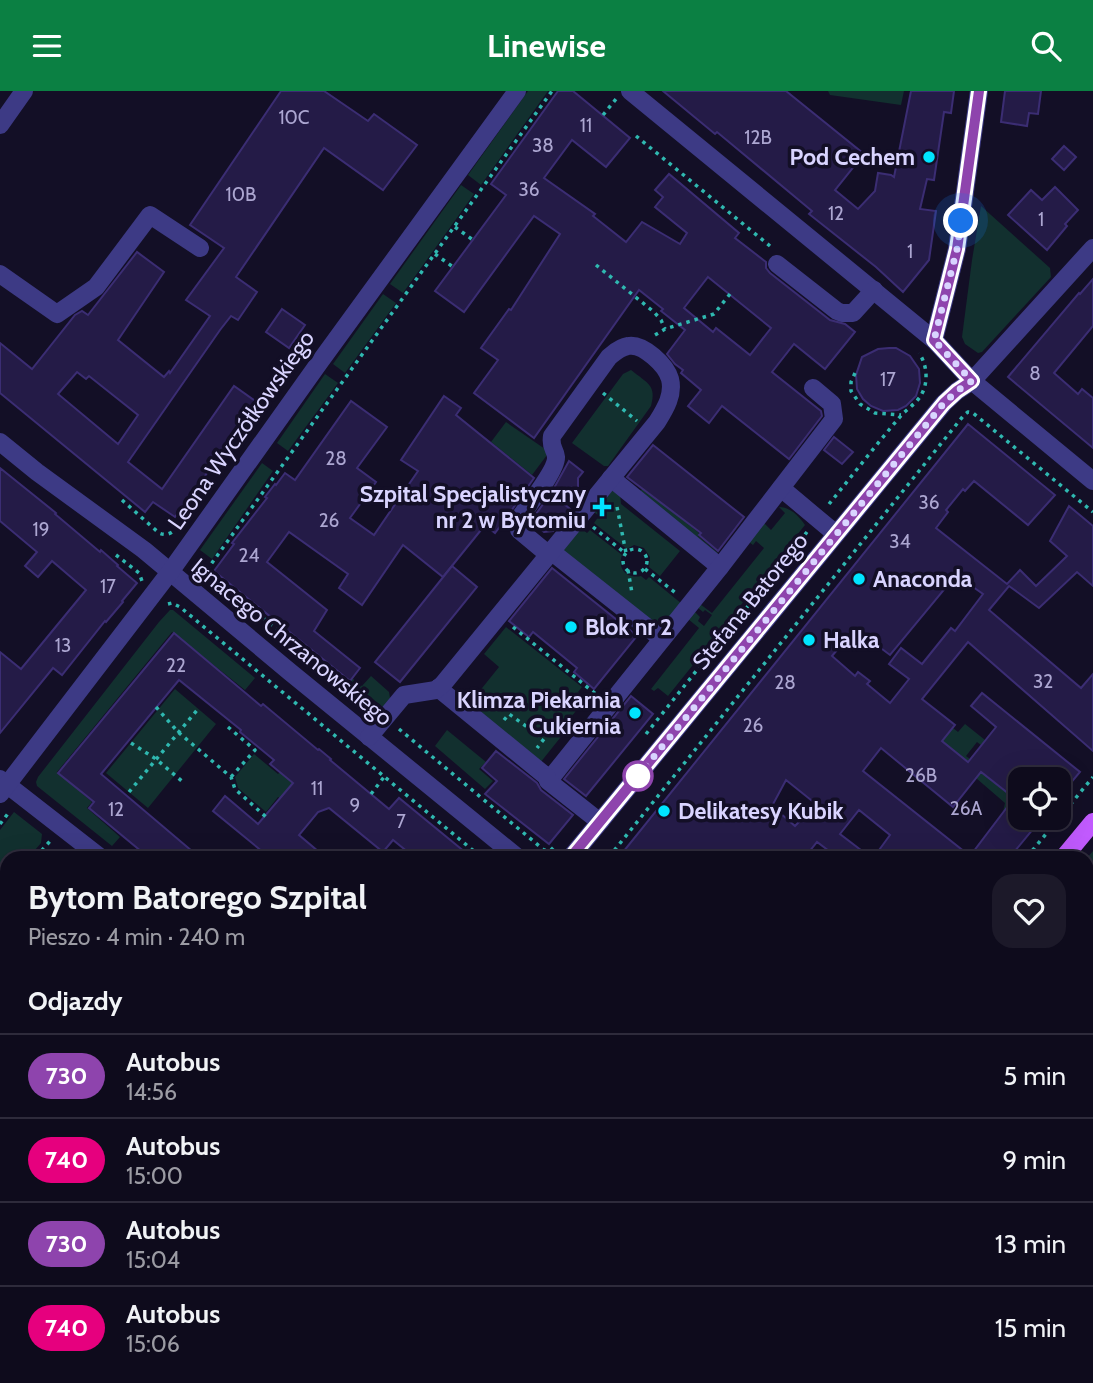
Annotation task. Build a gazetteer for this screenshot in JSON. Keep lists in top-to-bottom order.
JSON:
{
  "streets": {
    "street": ["Leona Wyczółkowskiego", "Stefana Batorego", "Ignacego Chrzanowskiego"]
  },
  "crossings": [
    ["Leona Wyczółkowskiego", "Ignacego Chrzanowskiego"]
  ],
  "places": {
    "other": [
      "Pod Cechem",
      "Anaconda",
      "Blok nr 2",
      "Halka",
      "Klimza Piekarnia Cukiernia",
      "Delikatesy Kubik"
    ],
    "health": ["Szpital Specjalistyczny nr 2 w Bytomiu"]
  },
  "lines": ["bus line 730"],
  "house_numbers": [
    "10C",
    "11",
    "12B",
    "38",
    "36",
    "10B",
    "12",
    "1",
    "1",
    "8",
    "17",
    "28",
    "36",
    "26",
    "19",
    "34",
    "24",
    "17",
    "13",
    "22",
    "32",
    "28",
    "26",
    "26B",
    "11",
    "9",
    "26A",
    "12",
    "7"
  ],
  "page": {
    "header": "Linewise",
    "heading": [
      ["Bytom Batorego Szpital", "Pieszo · 4 min · 240 m"],
      "Odjazdy"
    ],
    "list": [
      {
        "mark": "730",
        "name": "Autobus",
        "note": "14:56",
        "value": "5 min"
      },
      {
        "mark": "740",
        "name": "Autobus",
        "note": "15:00",
        "value": "9 min"
      },
      {
        "mark": "730",
        "name": "Autobus",
        "note": "15:04",
        "value": "13 min"
      },
      {
        "mark": "740",
        "name": "Autobus",
        "note": "15:06",
        "value": "15 min"
      }
    ]
  }
}
